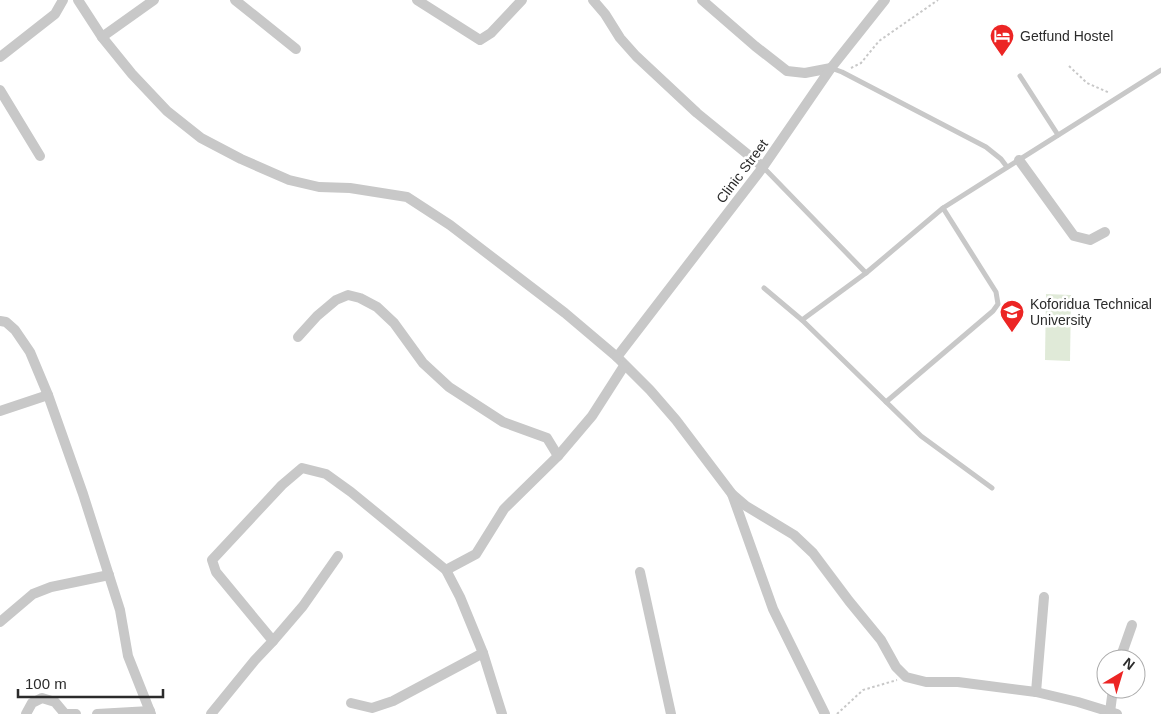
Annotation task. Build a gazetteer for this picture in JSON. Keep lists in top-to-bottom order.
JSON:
{
  "streets": {
    "street": ["Clinic Street"]
  },
  "places": {
    "hotel": ["Getfund Hostel"],
    "school or university": ["Koforidua Technical University"]
  },
  "scale_bar": "100 m",
  "north": "top right"
}
